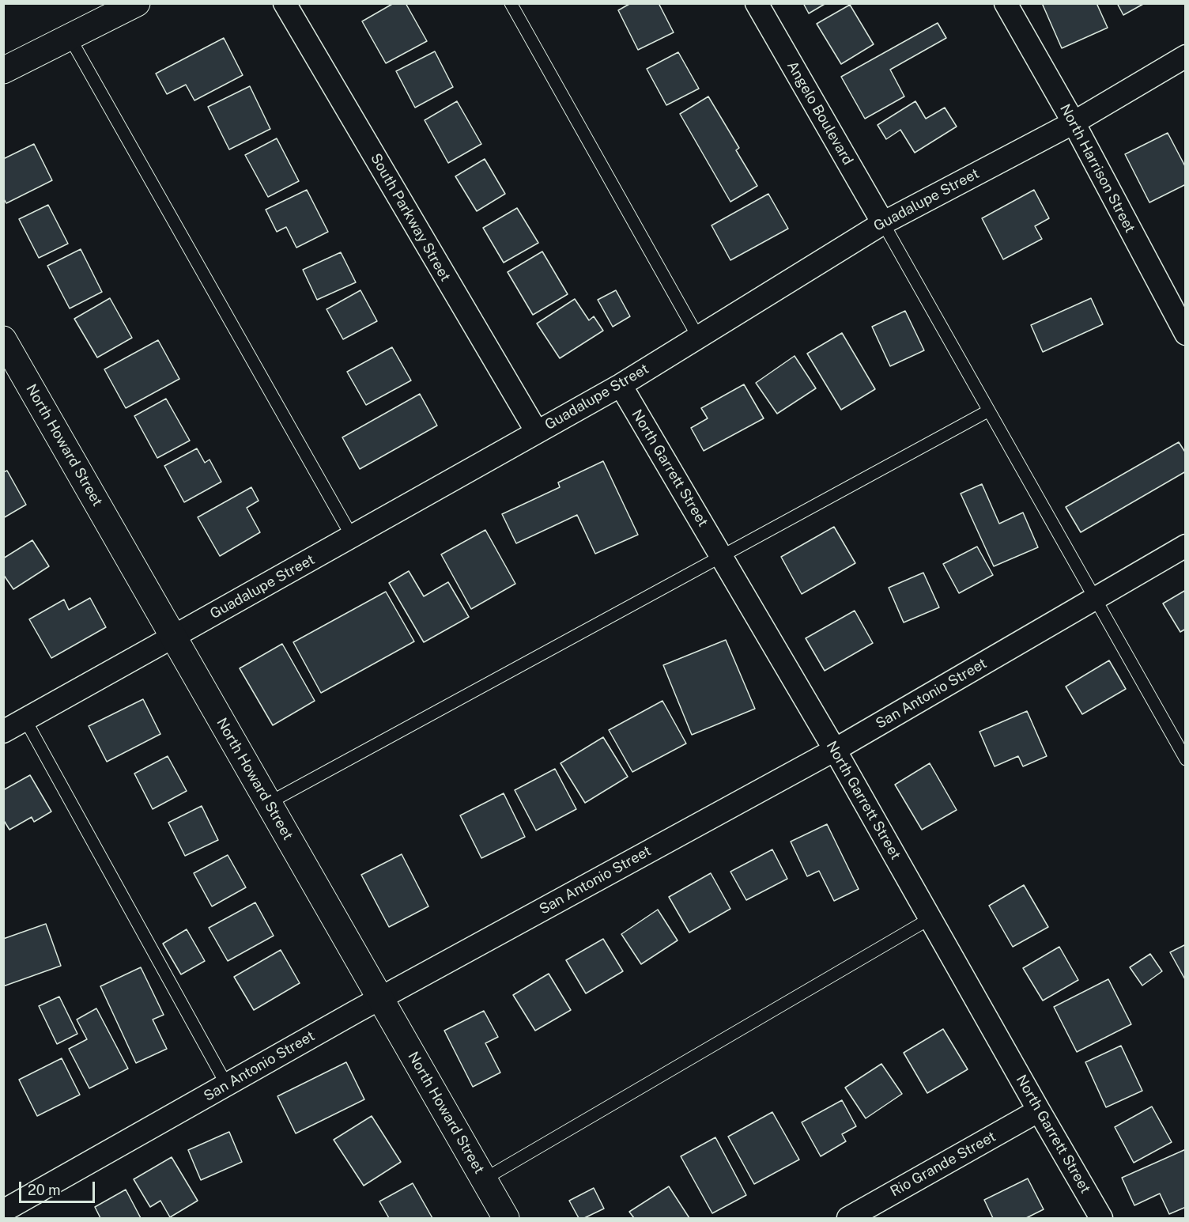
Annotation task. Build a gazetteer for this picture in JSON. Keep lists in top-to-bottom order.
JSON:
{
  "streets": {
    "street": [
      "Angelo Boulevard",
      "North Harrison Street",
      "Guadalupe Street",
      "South Parkway Street",
      "North Howard Street",
      "North Garrett Street",
      "San Antonio Street",
      "Rio Grande Street"
    ]
  },
  "crossings": [
    ["Angelo Boulevard", "Guadalupe Street"],
    ["North Harrison Street", "Guadalupe Street"],
    ["Guadalupe Street", "South Parkway Street"],
    ["Guadalupe Street", "North Howard Street"],
    ["Guadalupe Street", "North Garrett Street"],
    ["North Howard Street", "San Antonio Street"],
    ["North Garrett Street", "San Antonio Street"],
    ["North Garrett Street", "Rio Grande Street"]
  ],
  "scale_bar": "20 m"
}
